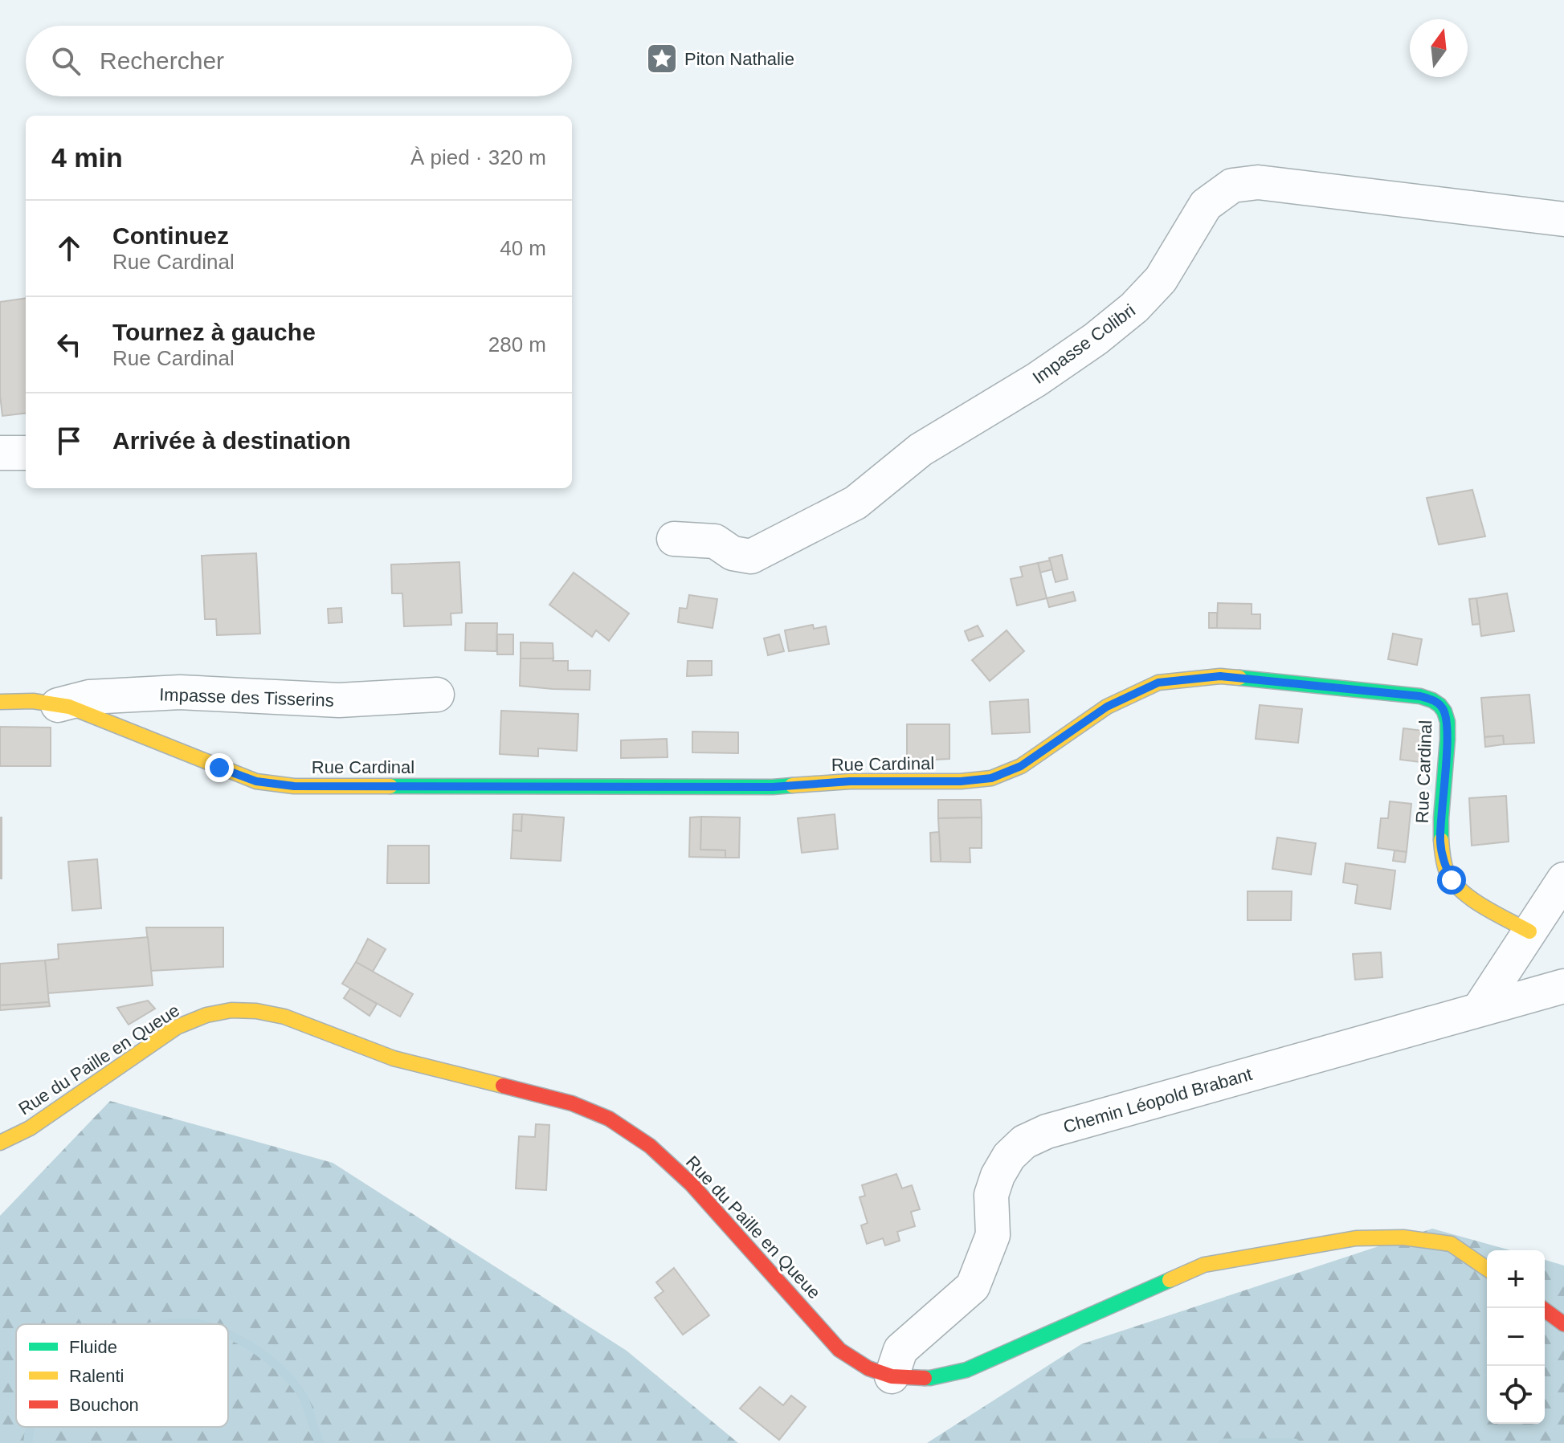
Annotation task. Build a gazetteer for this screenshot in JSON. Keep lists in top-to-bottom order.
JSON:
{
  "streets": {
    "street": [
      "Impasse Colibri",
      "Impasse des Tisserins",
      "Rue Cardinal",
      "Rue du Paille en Queue",
      "Chemin Léopold Brabant"
    ]
  },
  "crossings": [
    ["Impasse des Tisserins", "Rue Cardinal"],
    ["Rue du Paille en Queue", "Chemin Léopold Brabant"]
  ],
  "places": {
    "place": ["Piton Nathalie"]
  },
  "legend": ["Fluide", "Ralenti", "Bouchon"],
  "north": "top",
  "page": {
    "search": "Rechercher",
    "heading": ["4 min", "À pied · 320 m"],
    "list": [
      ["Continuez", "Rue Cardinal", "40 m"],
      ["Tournez à gauche", "Rue Cardinal", "280 m"],
      "Arrivée à destination"
    ],
    "map_buttons": ["+", "−"]
  }
}
